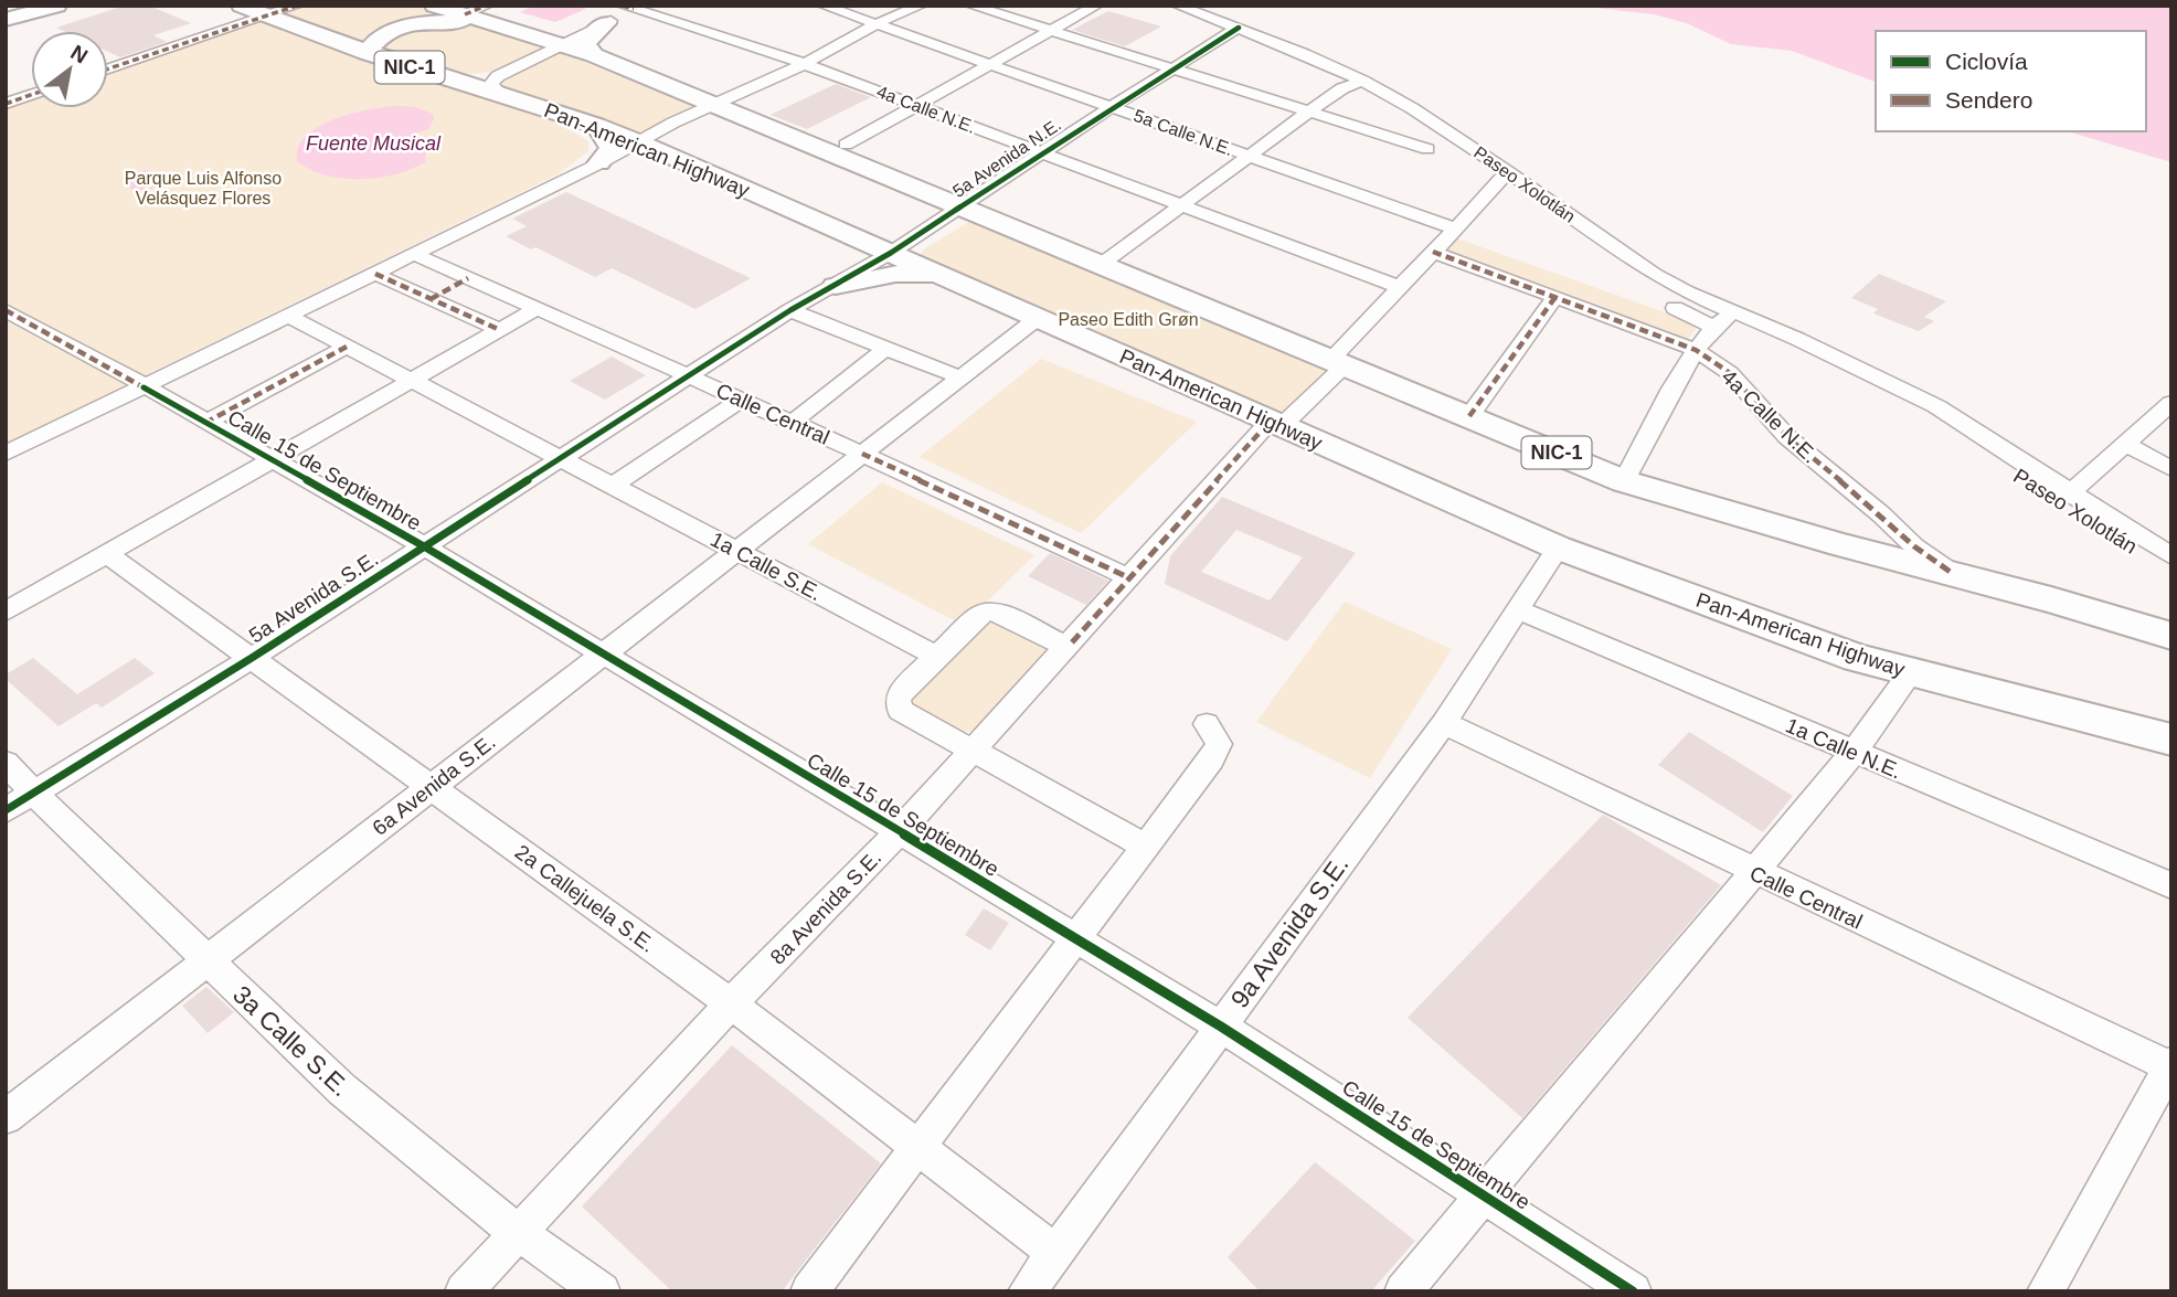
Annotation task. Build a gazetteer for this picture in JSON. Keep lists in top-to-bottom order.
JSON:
{
  "streets": {
    "highway": ["NIC-1", "Pan-American Highway"],
    "street": [
      "4a Calle N.E.",
      "5a Calle N.E.",
      "5a Avenida N.E.",
      "Paseo Xolotlán",
      "Calle Central",
      "Calle 15 de Septiembre",
      "1a Calle S.E.",
      "5a Avenida S.E.",
      "1a Calle N.E.",
      "6a Avenida S.E.",
      "2a Callejuela S.E.",
      "8a Avenida S.E.",
      "9a Avenida S.E.",
      "3a Calle S.E."
    ]
  },
  "crossings": [
    ["NIC-1", "4a Calle N.E."],
    ["NIC-1", "5a Avenida N.E."],
    ["NIC-1", "8a Avenida S.E."],
    ["4a Calle N.E.", "5a Avenida N.E."],
    ["5a Calle N.E.", "5a Avenida N.E."],
    ["Pan-American Highway", "5a Avenida N.E."],
    ["Pan-American Highway", "6a Avenida S.E."],
    ["Pan-American Highway", "8a Avenida S.E."],
    ["Pan-American Highway", "9a Avenida S.E."],
    ["5a Avenida N.E.", "Paseo Xolotlán"],
    ["5a Avenida N.E.", "Calle Central"],
    ["5a Avenida N.E.", "5a Avenida S.E."],
    ["Calle Central", "5a Avenida S.E."],
    ["Calle Central", "6a Avenida S.E."],
    ["Calle Central", "8a Avenida S.E."],
    ["Calle Central", "9a Avenida S.E."],
    ["Calle 15 de Septiembre", "5a Avenida S.E."],
    ["Calle 15 de Septiembre", "6a Avenida S.E."],
    ["Calle 15 de Septiembre", "8a Avenida S.E."],
    ["Calle 15 de Septiembre", "9a Avenida S.E."],
    ["1a Calle S.E.", "5a Avenida S.E."],
    ["1a Calle S.E.", "6a Avenida S.E."],
    ["5a Avenida S.E.", "2a Callejuela S.E."],
    ["5a Avenida S.E.", "3a Calle S.E."],
    ["1a Calle N.E.", "9a Avenida S.E."],
    ["6a Avenida S.E.", "2a Callejuela S.E."],
    ["6a Avenida S.E.", "3a Calle S.E."],
    ["2a Callejuela S.E.", "8a Avenida S.E."],
    ["2a Callejuela S.E.", "9a Avenida S.E."],
    ["8a Avenida S.E.", "3a Calle S.E."]
  ],
  "water": ["Fuente Musical"],
  "parks": ["Parque Luis Alfonso Velásquez Flores", "Paseo Edith Grøn"],
  "legend": ["Ciclovía", "Sendero"],
  "north": "top right"
}
